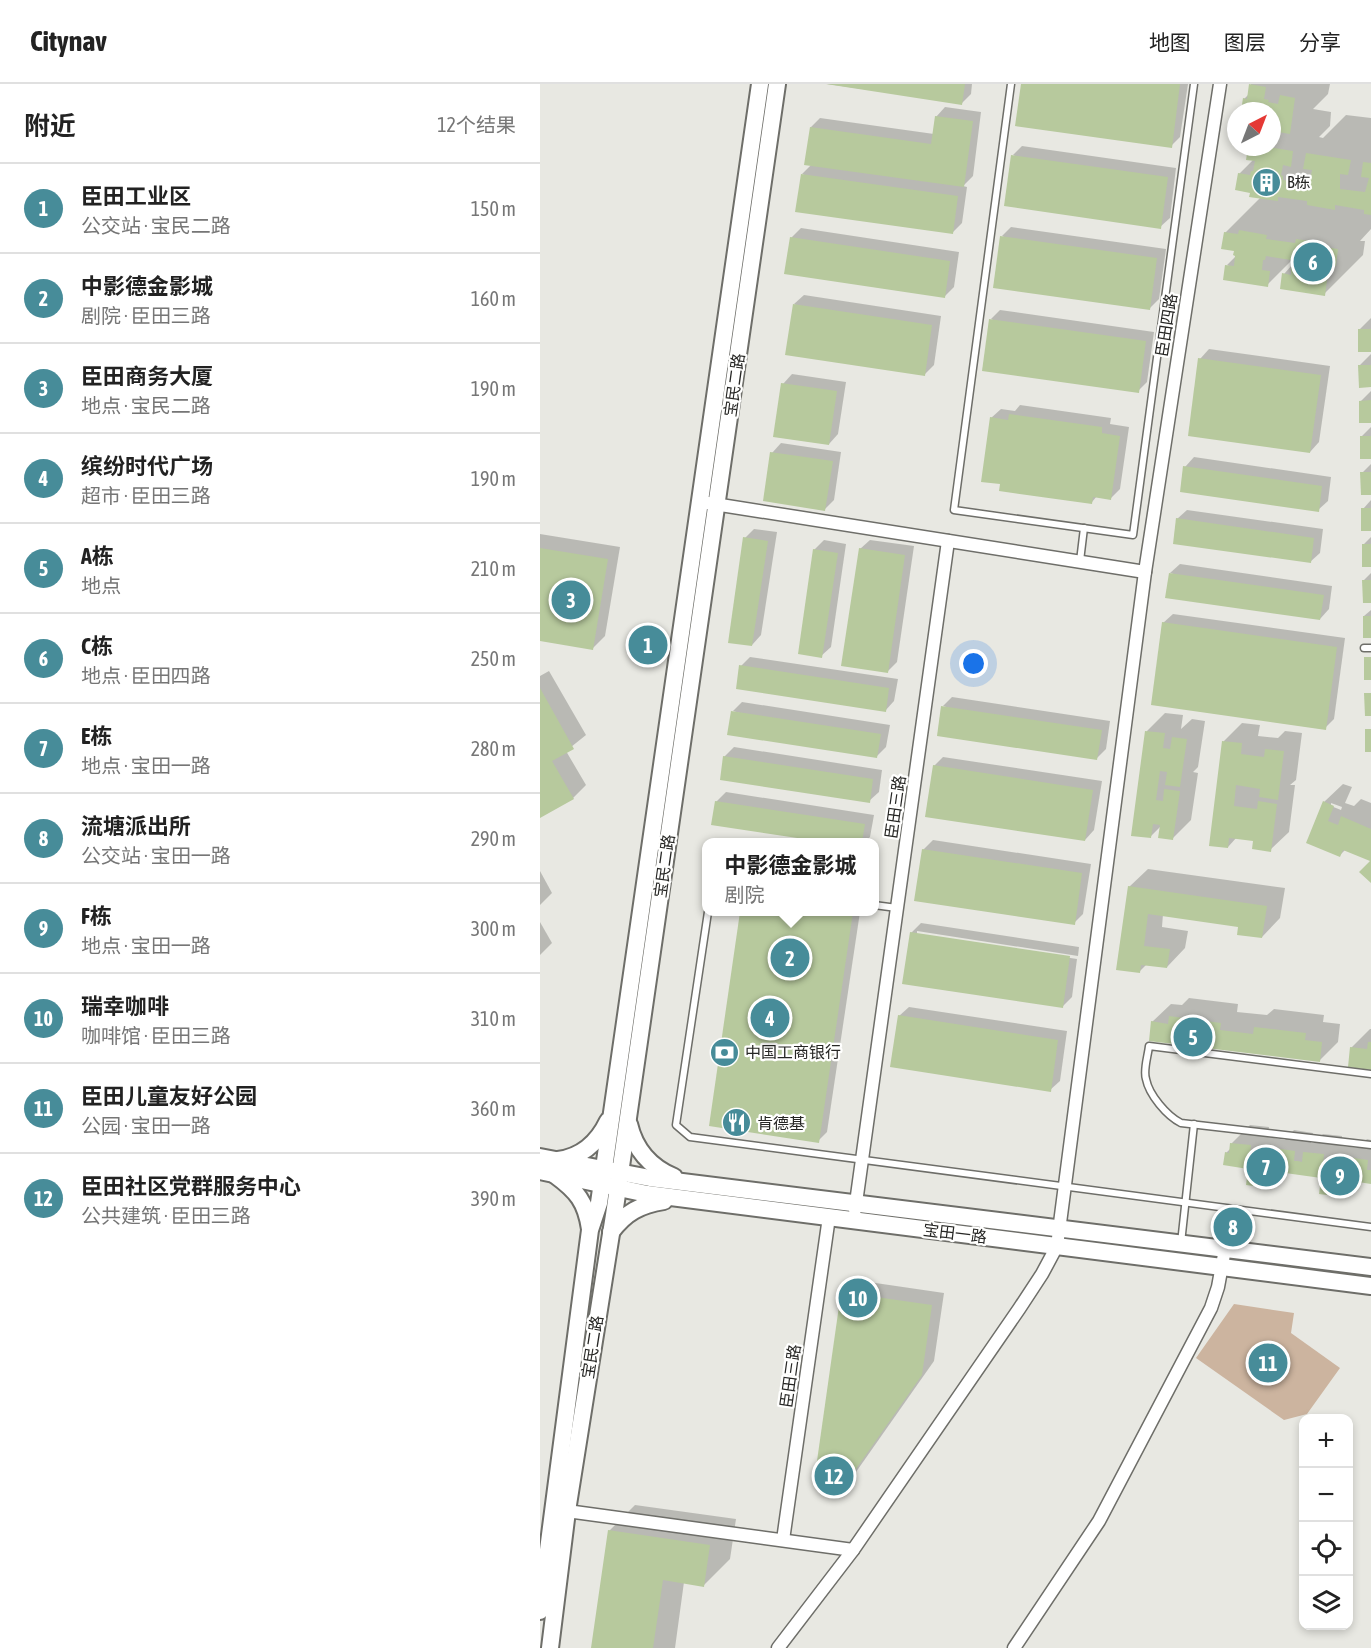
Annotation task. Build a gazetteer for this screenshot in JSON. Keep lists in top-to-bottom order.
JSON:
{
  "streets": {
    "street": [
      "臣田四路",
      "宝民二路",
      "臣田三路",
      "宝田一路"
    ]
  },
  "crossings": [
    ["臣田四路", "宝田一路"],
    ["宝民二路", "宝田一路"],
    ["臣田三路", "宝田一路"]
  ],
  "places": {
    "building": ["B栋"],
    "bank": ["中国工商银行"],
    "restaurant": ["肯德基"]
  },
  "north": "top right",
  "page": {
    "header": "Citynav",
    "nav": ["地图", "图层", "分享"],
    "heading": ["附近", "12个结果"],
    "list": [
      {
        "mark": "1",
        "name": "臣田工业区",
        "note": "公交站 · 宝民二路",
        "value": "150 m"
      },
      {
        "mark": "2",
        "name": "中影德金影城",
        "note": "剧院 · 臣田三路",
        "value": "160 m"
      },
      {
        "mark": "3",
        "name": "臣田商务大厦",
        "note": "地点 · 宝民二路",
        "value": "190 m"
      },
      {
        "mark": "4",
        "name": "缤纷时代广场",
        "note": "超市 · 臣田三路",
        "value": "190 m"
      },
      {
        "mark": "5",
        "name": "A栋",
        "note": "地点",
        "value": "210 m"
      },
      {
        "mark": "6",
        "name": "C栋",
        "note": "地点 · 臣田四路",
        "value": "250 m"
      },
      {
        "mark": "7",
        "name": "E栋",
        "note": "地点 · 宝田一路",
        "value": "280 m"
      },
      {
        "mark": "8",
        "name": "流塘派出所",
        "note": "公交站 · 宝田一路",
        "value": "290 m"
      },
      {
        "mark": "9",
        "name": "F栋",
        "note": "地点 · 宝田一路",
        "value": "300 m"
      },
      {
        "mark": "10",
        "name": "瑞幸咖啡",
        "note": "咖啡馆 · 臣田三路",
        "value": "310 m"
      },
      {
        "mark": "11",
        "name": "臣田儿童友好公园",
        "note": "公园 · 宝田一路",
        "value": "360 m"
      },
      {
        "mark": "12",
        "name": "臣田社区党群服务中心",
        "note": "公共建筑 · 臣田三路",
        "value": "390 m"
      }
    ],
    "pins": [
      "6",
      "3",
      "1",
      "2",
      "4",
      "5",
      "7",
      "9",
      "8",
      "10",
      "11",
      "12"
    ],
    "popup": ["中影德金影城", "剧院"],
    "map_buttons": ["+", "−"]
  }
}
